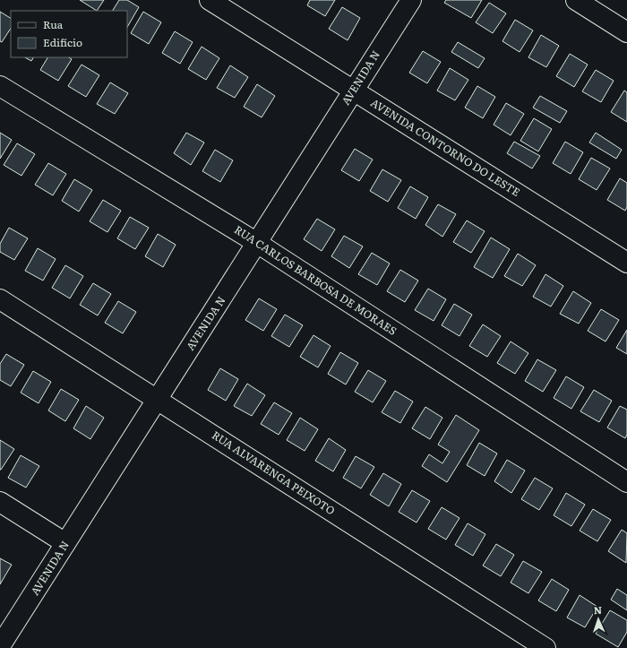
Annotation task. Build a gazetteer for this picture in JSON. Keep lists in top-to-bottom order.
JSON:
{
  "streets": {
    "street": [
      "AVENIDA N",
      "AVENIDA CONTORNO DO LESTE",
      "RUA CARLOS BARBOSA DE MORAES",
      "RUA ALVARENGA PEIXOTO"
    ]
  },
  "crossings": [
    ["AVENIDA N", "AVENIDA CONTORNO DO LESTE"],
    ["AVENIDA N", "RUA CARLOS BARBOSA DE MORAES"],
    ["AVENIDA N", "RUA ALVARENGA PEIXOTO"]
  ],
  "legend": ["Rua", "Edifício"],
  "north": "top"
}
